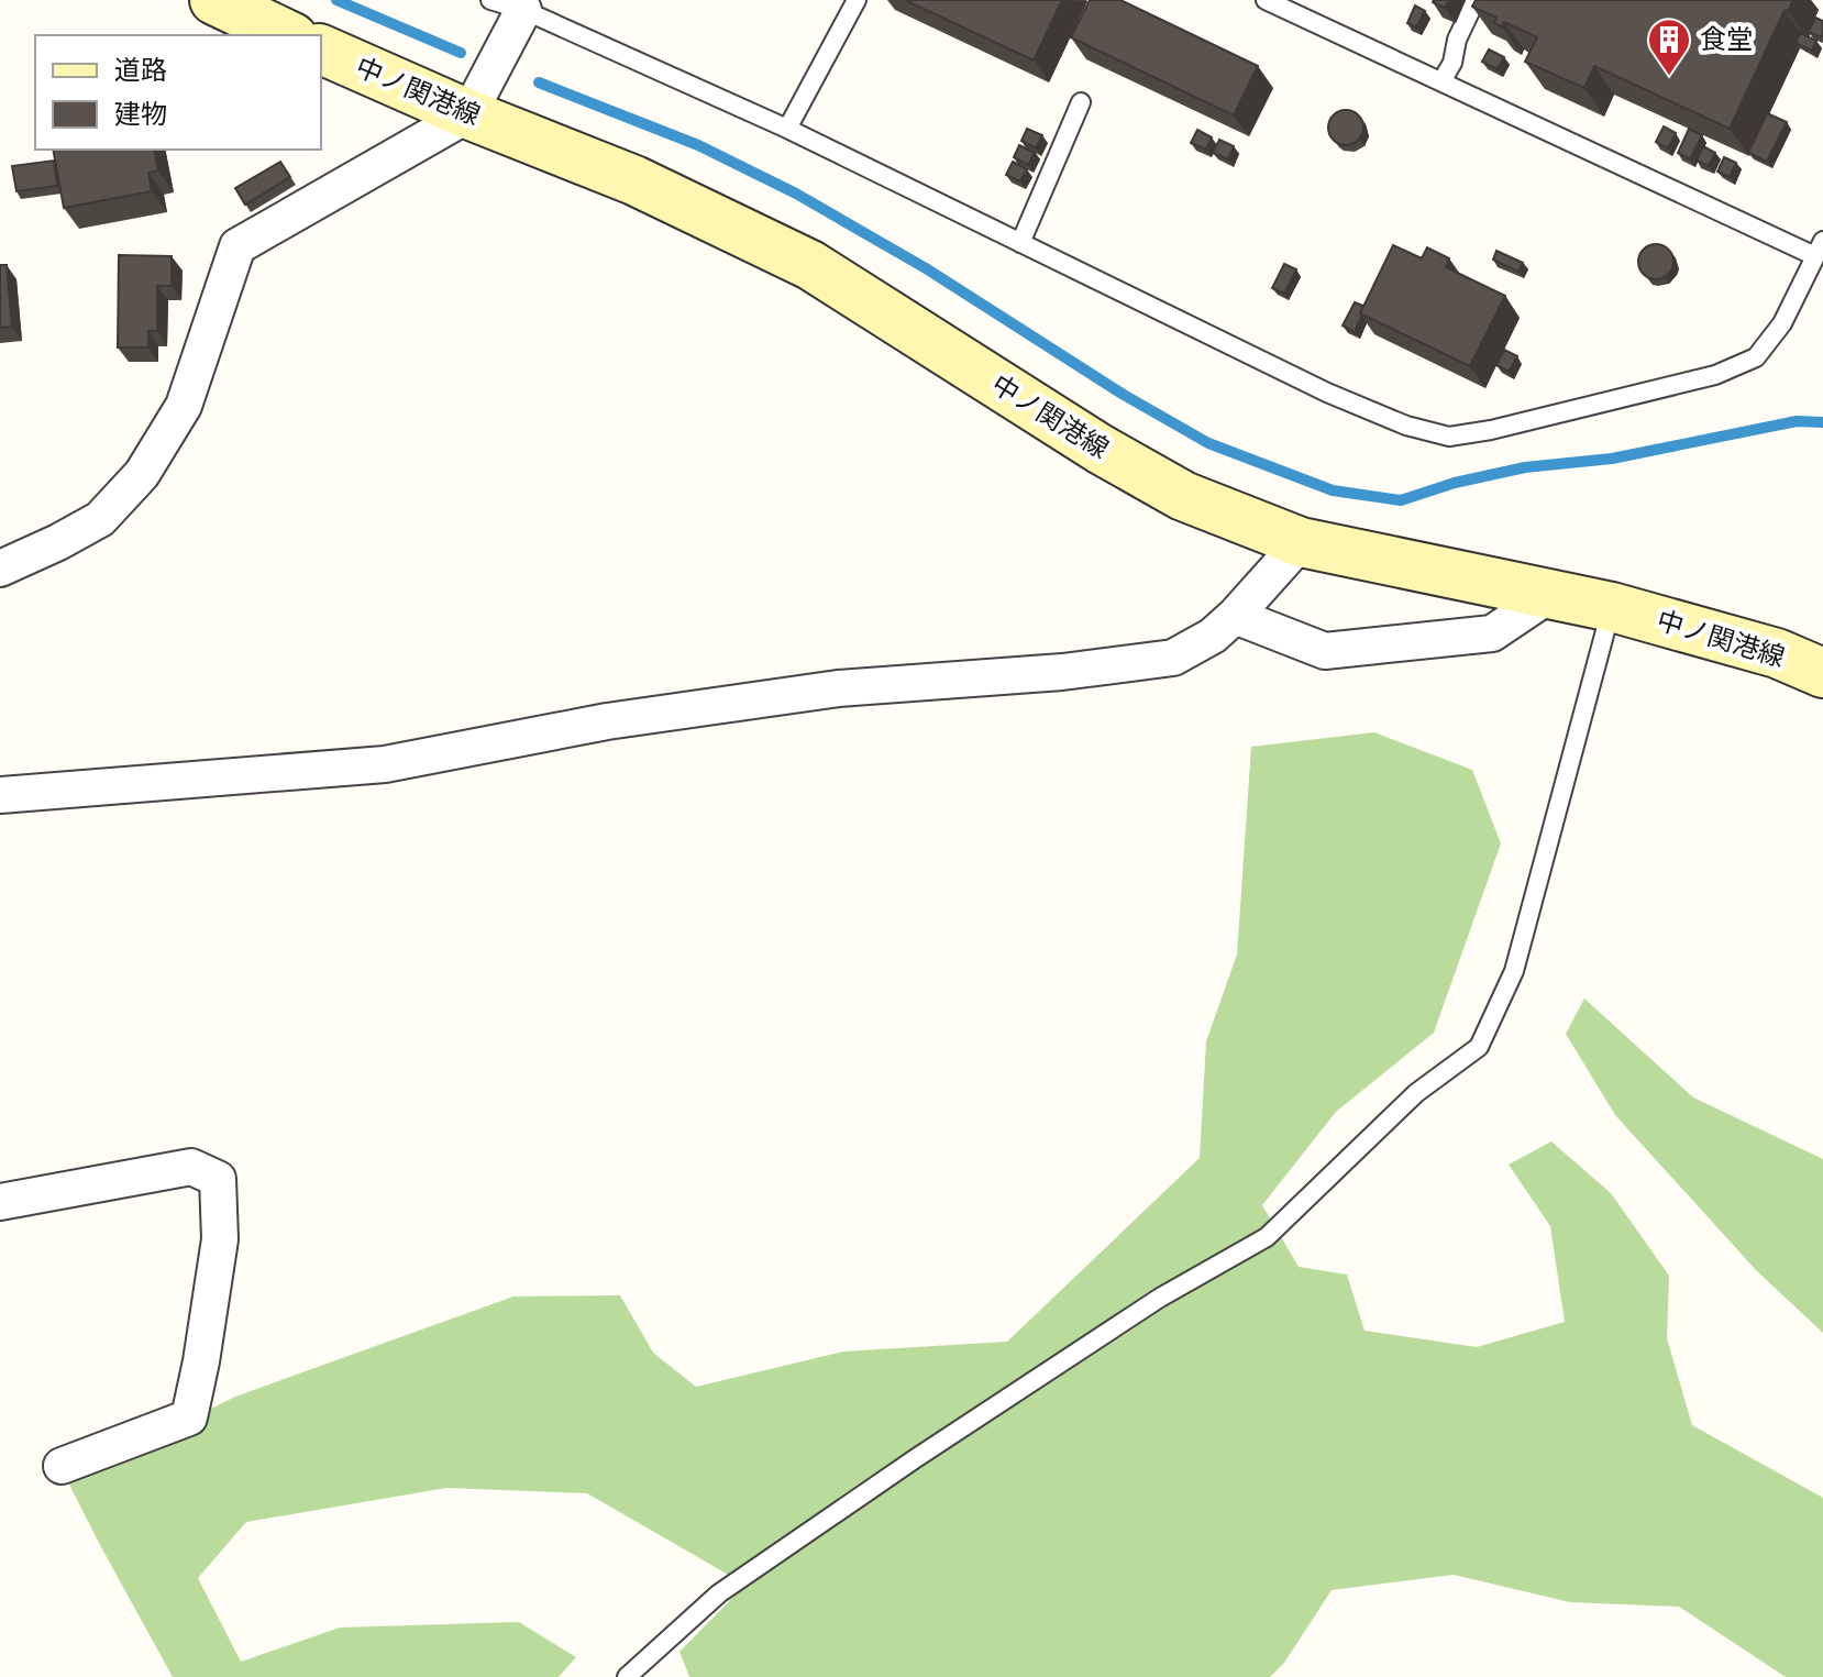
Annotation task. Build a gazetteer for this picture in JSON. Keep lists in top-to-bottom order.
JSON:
{
  "streets": {
    "main road": ["中ノ関港線"]
  },
  "places": {
    "building": ["食堂"]
  },
  "legend": ["道路", "建物"]
}
